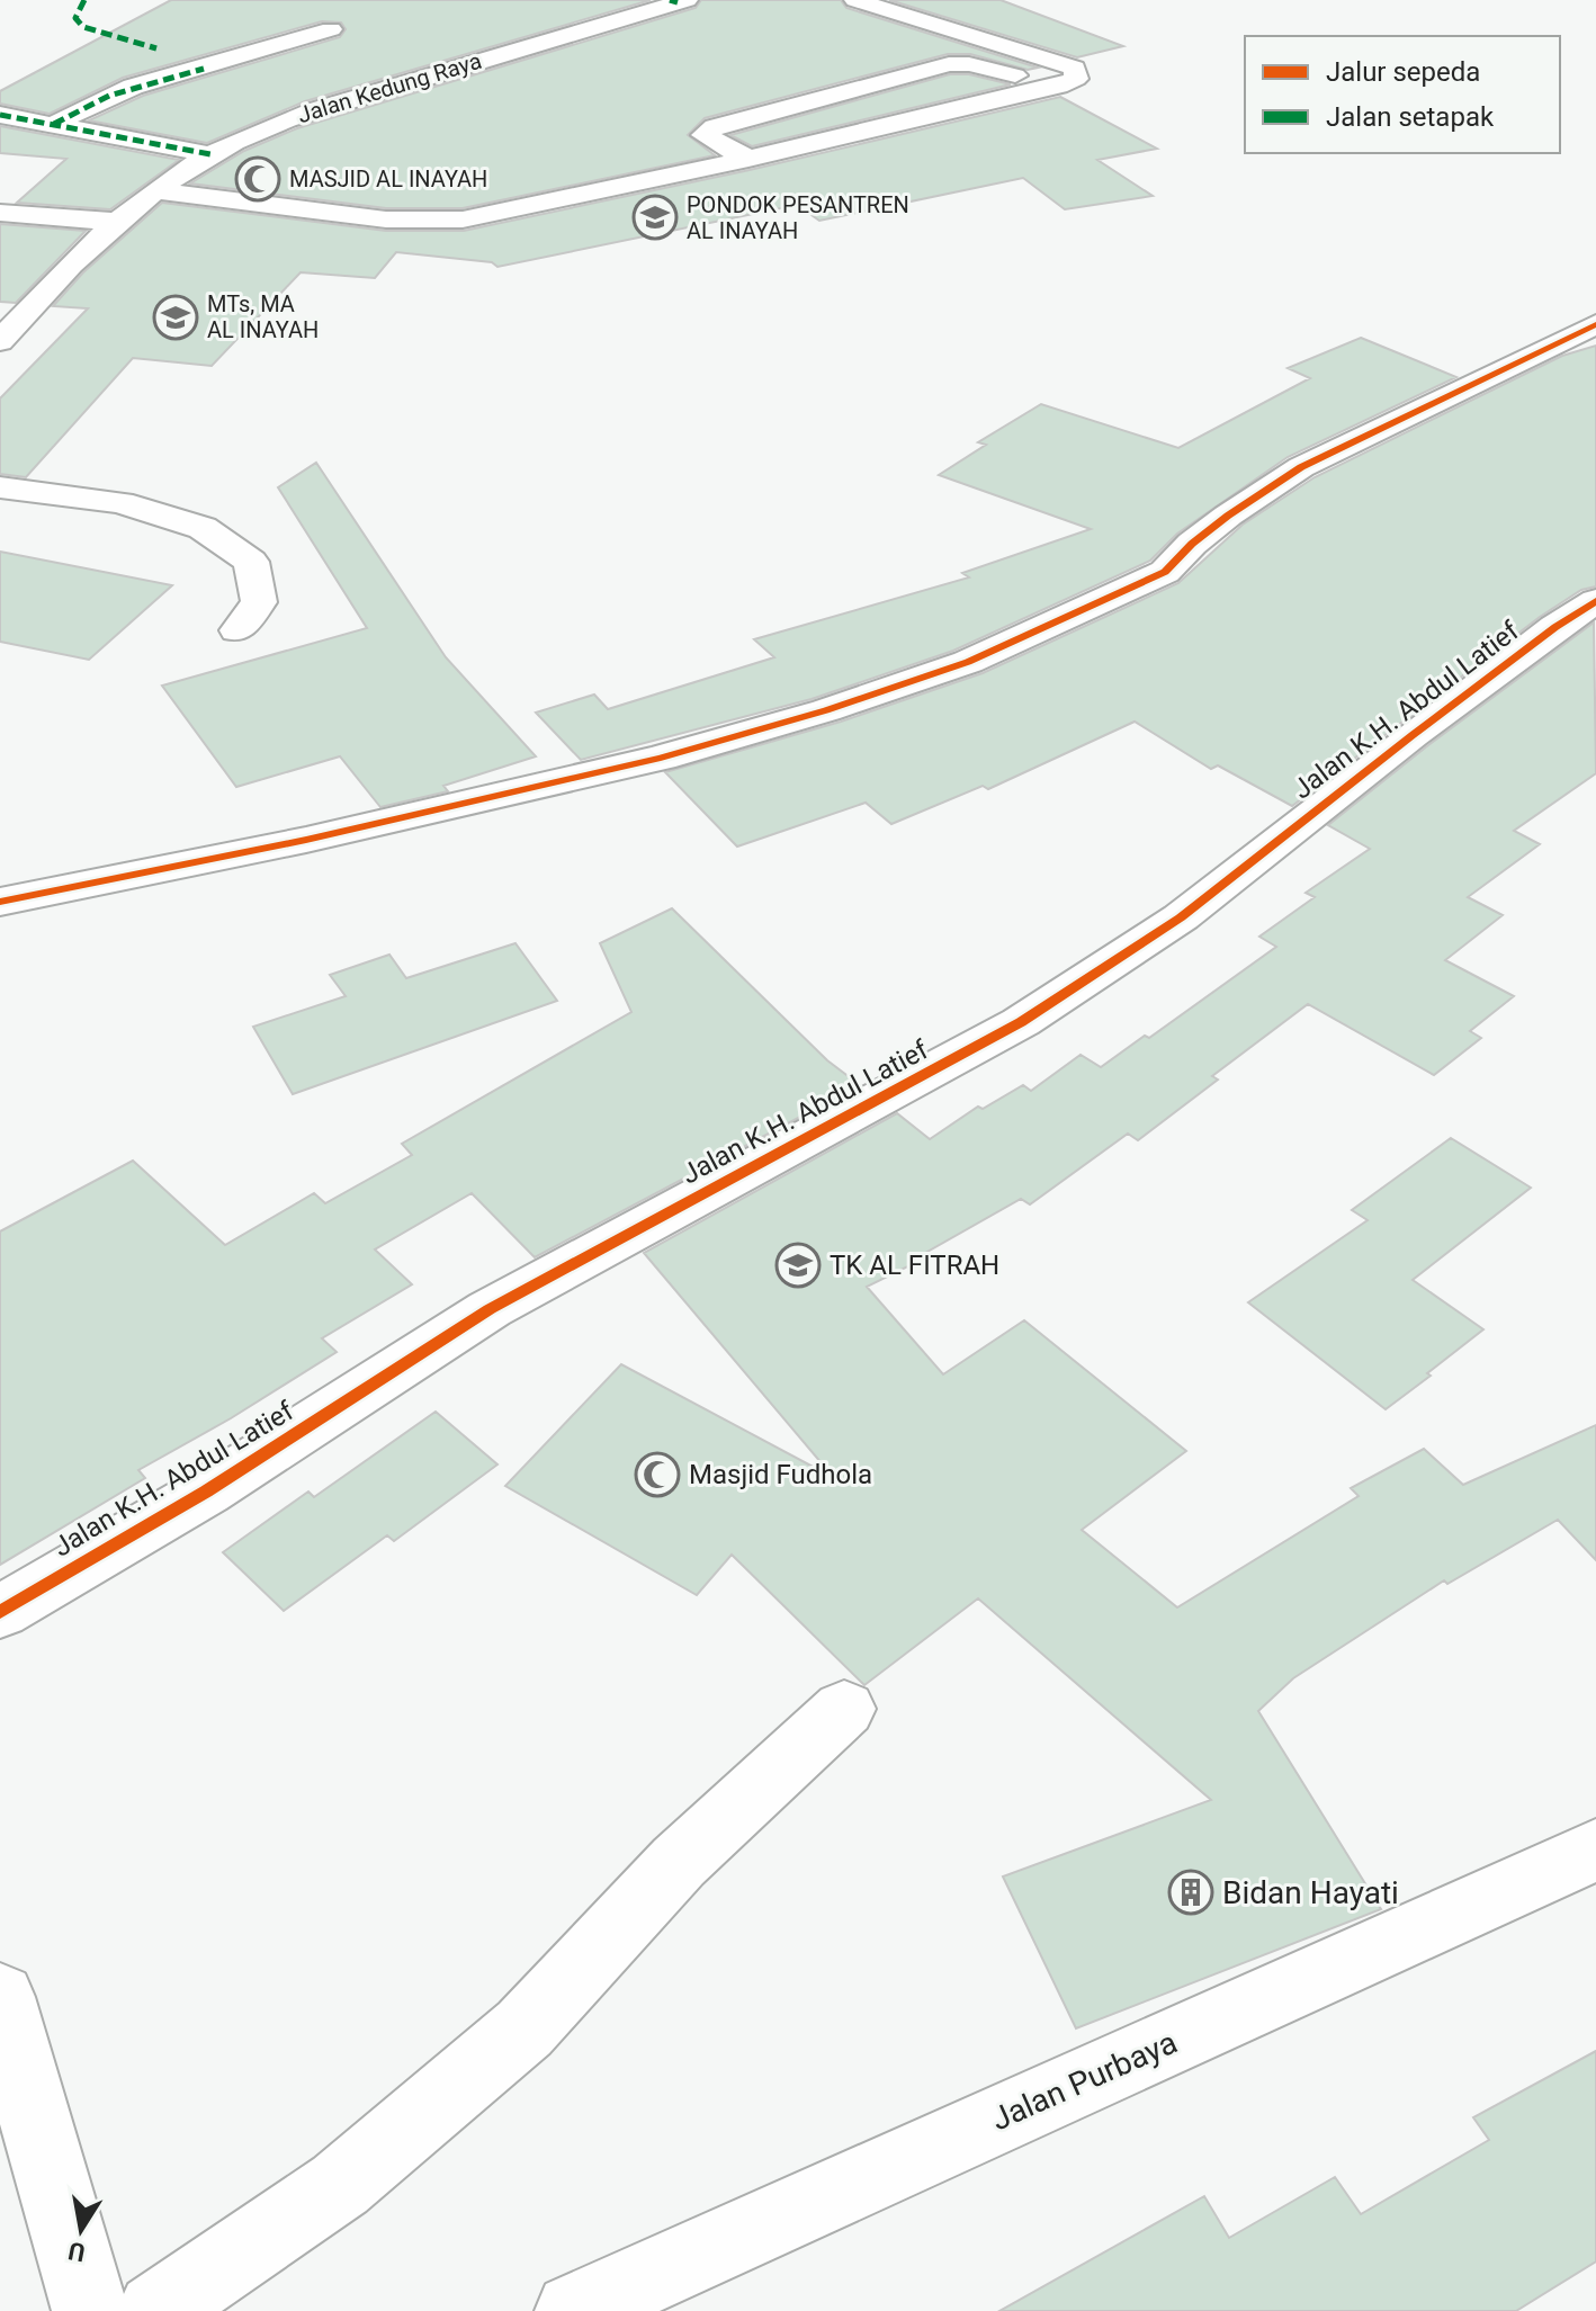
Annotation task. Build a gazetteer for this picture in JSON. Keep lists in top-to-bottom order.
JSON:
{
  "streets": {
    "street": ["Jalan Kedung Raya", "Jalan K.H. Abdul Latief", "Jalan Purbaya"]
  },
  "places": {
    "mosque": ["MASJID AL INAYAH", "Masjid Fudhola"],
    "school or university": ["PONDOK PESANTREN AL INAYAH", "MTs, MA AL INAYAH", "TK AL FITRAH"],
    "building": ["Bidan Hayati"]
  },
  "legend": ["Jalur sepeda", "Jalan setapak"],
  "north": "bottom"
}
